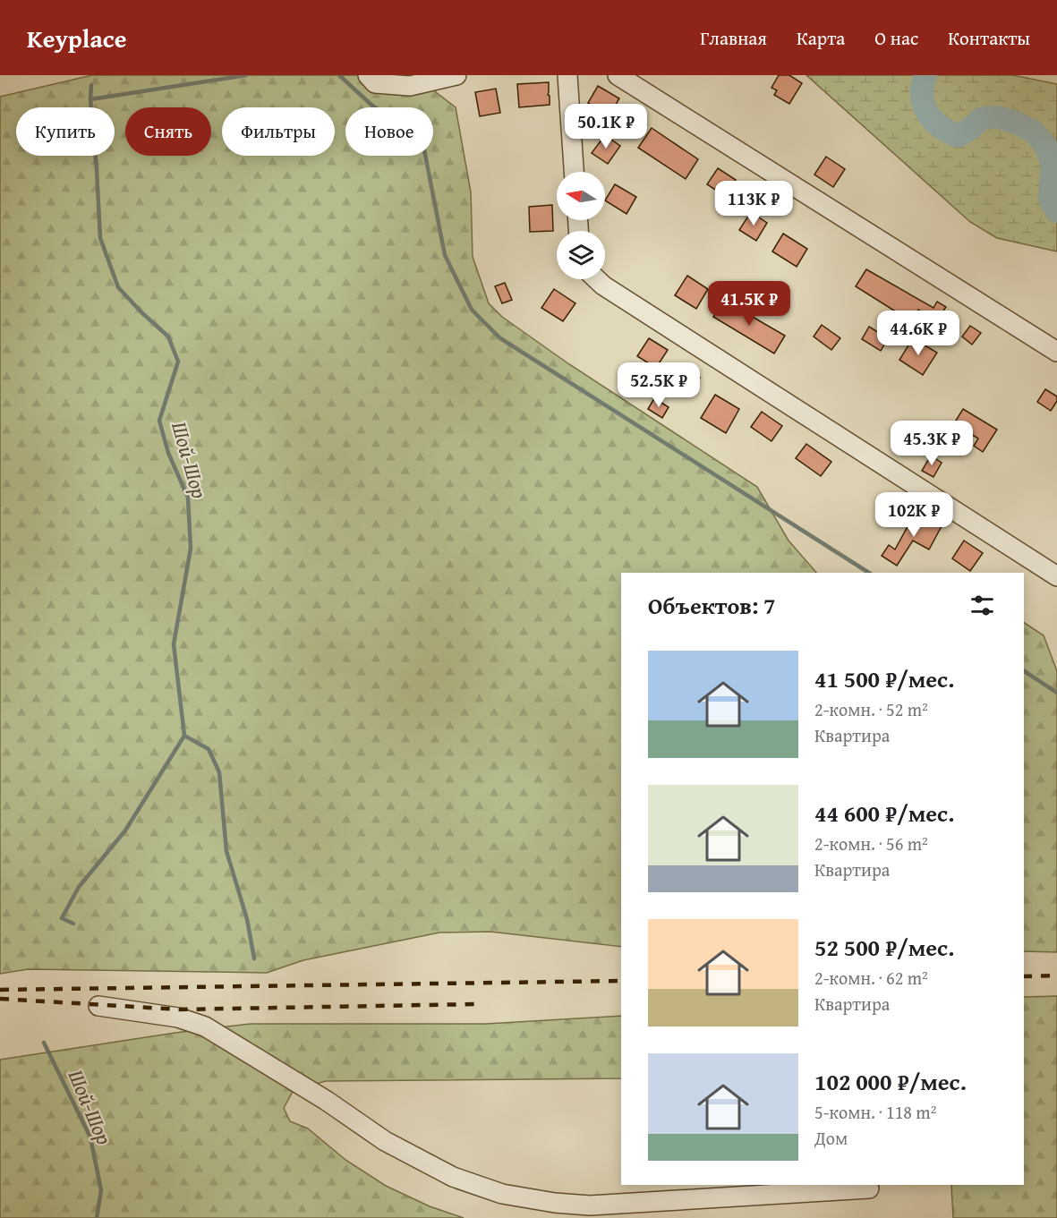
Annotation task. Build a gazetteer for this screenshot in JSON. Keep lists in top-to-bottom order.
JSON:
{
  "water": ["Шой-Шор"],
  "north": "left",
  "page": {
    "header": "Keyplace",
    "nav": [
      "Главная",
      "Карта",
      "О нас",
      "Контакты"
    ],
    "price": [
      "50.1K ₽",
      "113K ₽",
      "41.5K ₽",
      "44.6K ₽",
      "52.5K ₽",
      "45.3K ₽",
      "102K ₽"
    ],
    "chip": [
      "Купить",
      "Снять",
      "Фильтры",
      "Новое"
    ],
    "heading": "Объектов: 7",
    "list": [
      {
        "name": "41 500 ₽/мес.",
        "note": "2-комн. · 52 m² · Квартира"
      },
      {
        "name": "44 600 ₽/мес.",
        "note": "2-комн. · 56 m² · Квартира"
      },
      {
        "name": "52 500 ₽/мес.",
        "note": "2-комн. · 62 m² · Квартира"
      },
      {
        "name": "102 000 ₽/мес.",
        "note": "5-комн. · 118 m² · Дом"
      }
    ]
  }
}
